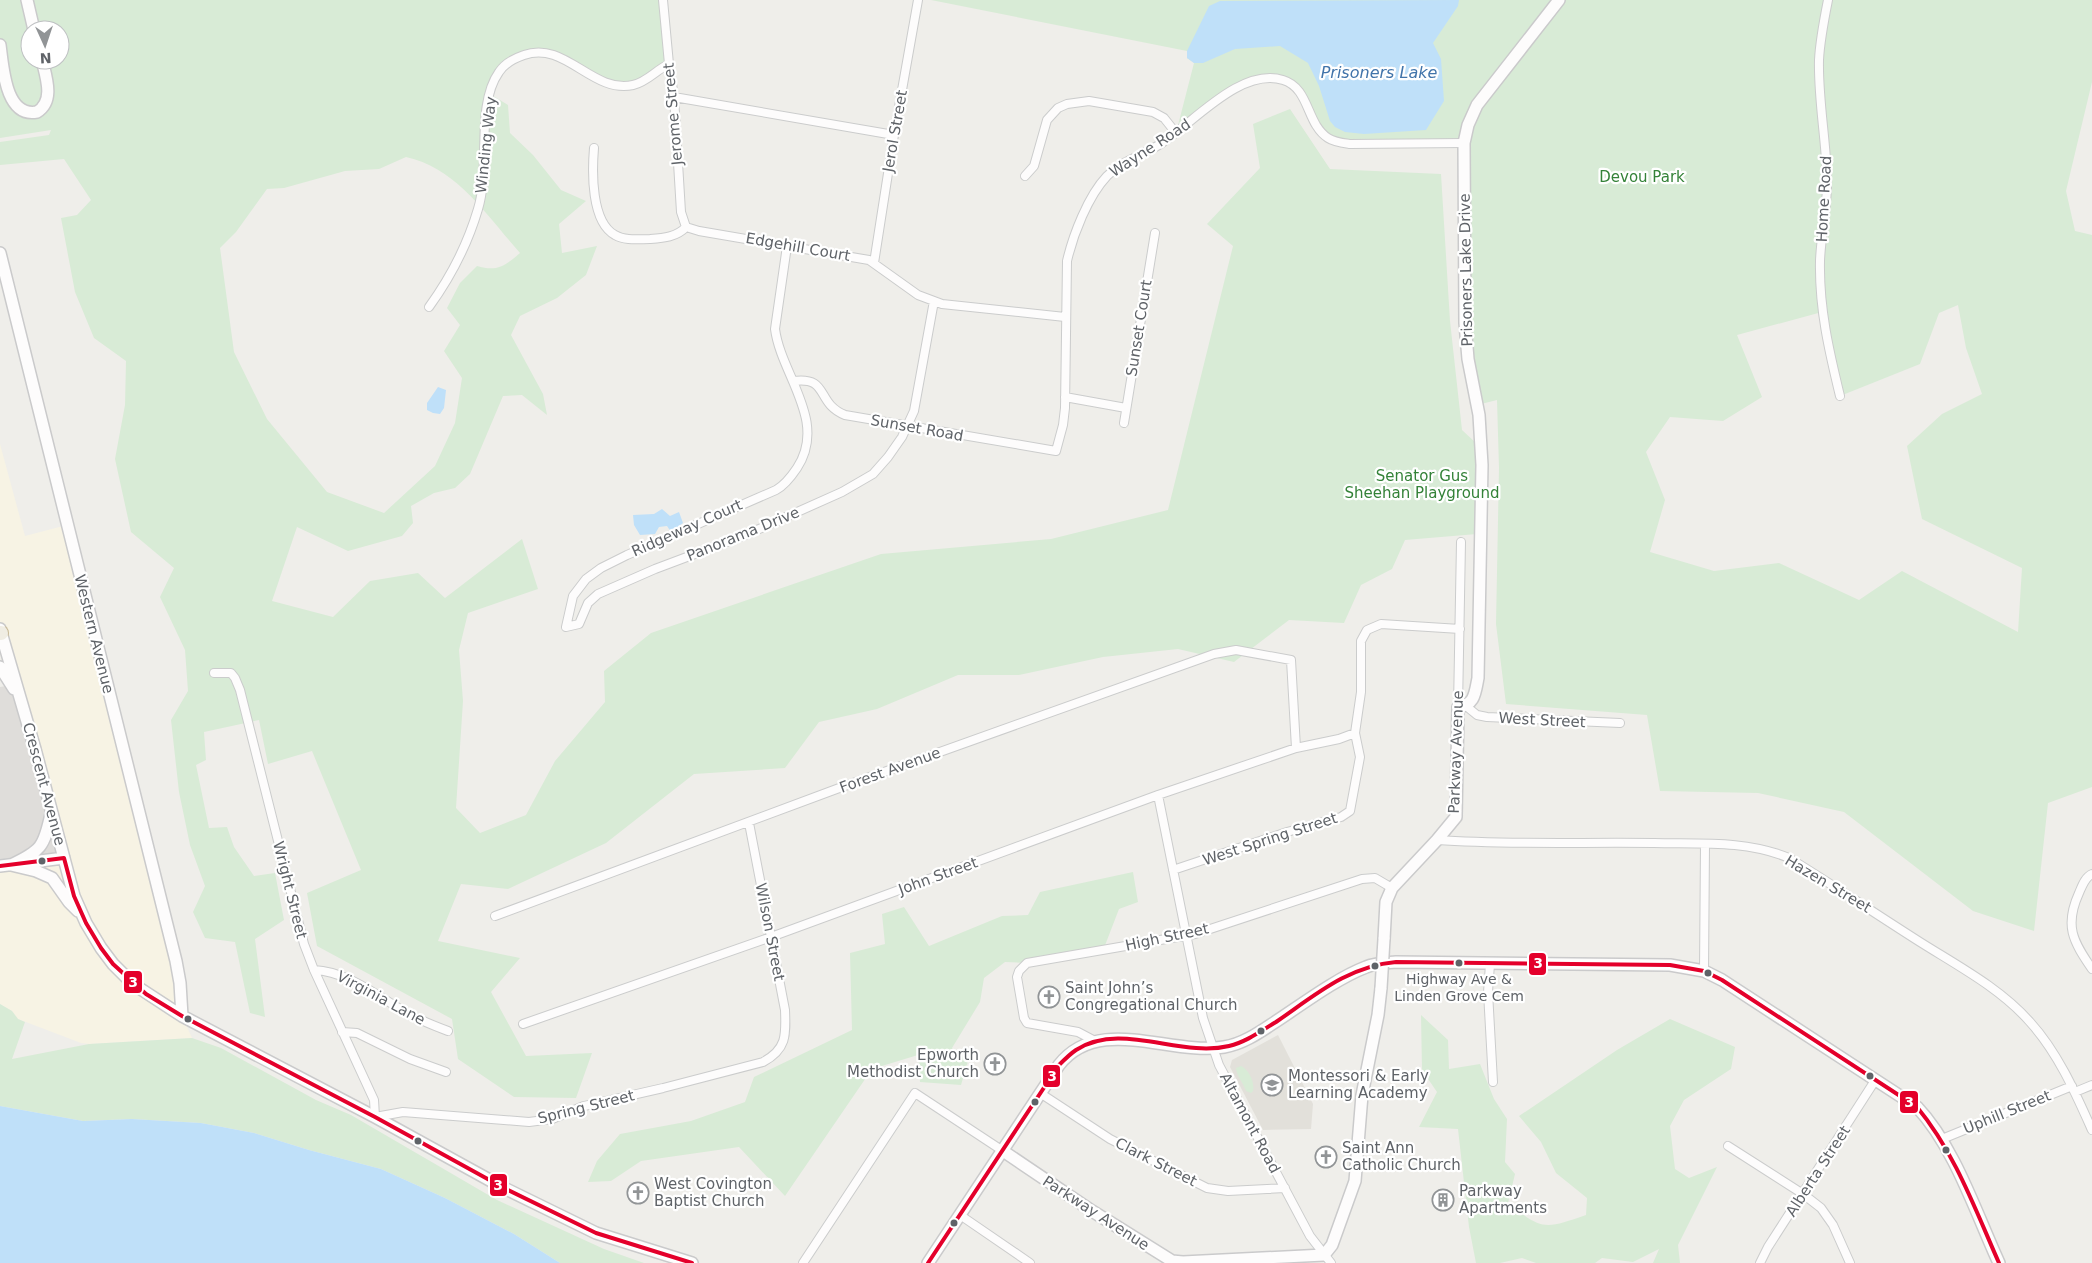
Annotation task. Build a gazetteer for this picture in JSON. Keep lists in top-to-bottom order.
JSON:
{
  "streets": {
    "street": [
      "Jerome Street",
      "Jerol Street",
      "Winding Way",
      "Wayne Road",
      "Home Road",
      "Edgehill Court",
      "Prisoners Lake Drive",
      "Sunset Court",
      "Sunset Road",
      "Ridgeway Court",
      "Panorama Drive",
      "Western Avenue",
      "West Street",
      "Parkway Avenue",
      "Forest Avenue",
      "Crescent Avenue",
      "West Spring Street",
      "John Street",
      "Hazen Street",
      "Wright Street",
      "Wilson Street",
      "High Street",
      "Virginia Lane",
      "Spring Street",
      "Uphill Street",
      "Altamont Road",
      "Clark Street",
      "Alberta Street"
    ]
  },
  "crossings": [
    ["Jerome Street", "Winding Way"],
    ["Jerome Street", "Edgehill Court"],
    ["Jerol Street", "Edgehill Court"],
    ["Wayne Road", "Edgehill Court"],
    ["Wayne Road", "Prisoners Lake Drive"],
    ["Wayne Road", "Sunset Road"],
    ["Edgehill Court", "Panorama Drive"],
    ["Prisoners Lake Drive", "West Street"],
    ["Prisoners Lake Drive", "Parkway Avenue"],
    ["Sunset Road", "Ridgeway Court"],
    ["Sunset Road", "Panorama Drive"],
    ["Ridgeway Court", "Panorama Drive"],
    ["Western Avenue", "Crescent Avenue"],
    ["West Street", "Parkway Avenue"],
    ["Parkway Avenue", "West Spring Street"],
    ["Parkway Avenue", "Hazen Street"],
    ["Parkway Avenue", "High Street"],
    ["Parkway Avenue", "Altamont Road"],
    ["Forest Avenue", "John Street"],
    ["Forest Avenue", "Wilson Street"],
    ["Crescent Avenue", "Wright Street"],
    ["Crescent Avenue", "Spring Street"],
    ["West Spring Street", "John Street"],
    ["West Spring Street", "Altamont Road"],
    ["John Street", "Wilson Street"],
    ["John Street", "Altamont Road"],
    ["Hazen Street", "Uphill Street"],
    ["Wright Street", "Virginia Lane"],
    ["Wright Street", "Spring Street"],
    ["Wilson Street", "Spring Street"],
    ["High Street", "Altamont Road"],
    ["Altamont Road", "Clark Street"]
  ],
  "water": ["Prisoners Lake"],
  "parks": ["Devou Park", "Senator Gus Sheehan Playground"],
  "places": {
    "other": ["Highway Ave & Linden Grove Cem"],
    "church": [
      "Saint John’s Congregational Church",
      "Epworth Methodist Church",
      "Saint Ann Catholic Church",
      "West Covington Baptist Church"
    ],
    "school or university": ["Montessori & Early Learning Academy"],
    "building": ["Parkway Apartments"]
  },
  "lines": ["transit line 3"],
  "north": "bottom"
}
